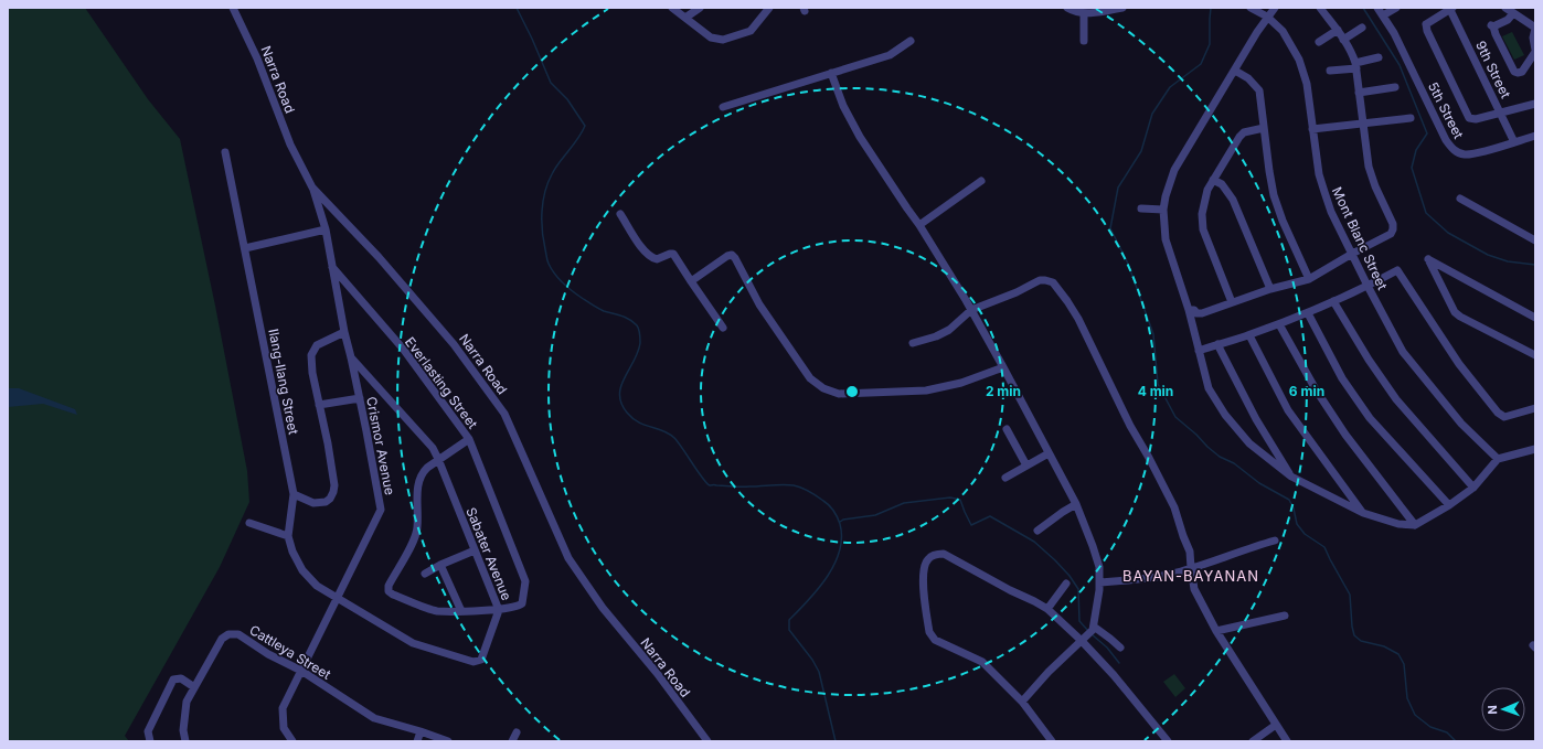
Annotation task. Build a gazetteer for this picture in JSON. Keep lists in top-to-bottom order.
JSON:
{
  "streets": {
    "street": [
      "9th Street",
      "Narra Road",
      "5th Street",
      "Mont Blanc Street",
      "Ilang-Ilang Street",
      "Everlasting Street",
      "Crismor Avenue",
      "Sabater Avenue",
      "Cattleya Street"
    ]
  },
  "crossings": [
    ["9th Street", "5th Street"],
    ["Narra Road", "Crismor Avenue"],
    ["Ilang-Ilang Street", "Crismor Avenue"],
    ["Ilang-Ilang Street", "Sabater Avenue"],
    ["Everlasting Street", "Crismor Avenue"],
    ["Everlasting Street", "Sabater Avenue"],
    ["Crismor Avenue", "Sabater Avenue"],
    ["Crismor Avenue", "Cattleya Street"]
  ],
  "districts": ["BAYAN-BAYANAN"],
  "north": "left",
  "rings": ["2 min", "4 min", "6 min"]
}
